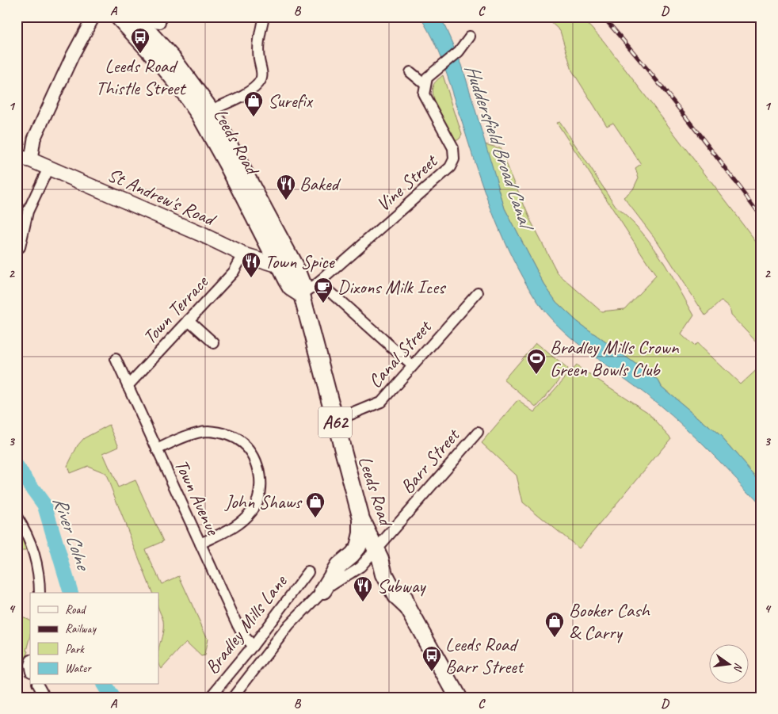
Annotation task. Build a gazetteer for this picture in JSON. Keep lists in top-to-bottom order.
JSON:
{
  "streets": {
    "main road": ["Leeds Road", "St Andrew's Road", "A62"],
    "street": [
      "Vine Street",
      "Town Terrace",
      "Canal Street",
      "Barr Street",
      "Town Avenue",
      "Bradley Mills Lane"
    ]
  },
  "crossings": [
    ["Leeds Road", "Vine Street"],
    ["Leeds Road", "St Andrew's Road"],
    ["Leeds Road", "Canal Street"],
    ["Leeds Road", "Barr Street"],
    ["St Andrew's Road", "Town Terrace"],
    ["Town Terrace", "Town Avenue"],
    ["Town Avenue", "Bradley Mills Lane"]
  ],
  "water": ["Huddersfield Broad Canal", "River Colne"],
  "places": {
    "bus stop": ["Leeds Road Thistle Street", "Leeds Road Barr Street"],
    "shop": ["Surefix", "John Shaws", "Booker Cash & Carry"],
    "restaurant": ["Baked", "Town Spice", "Subway"],
    "cafe": ["Dixons Milk Ices"],
    "sports": ["Bradley Mills Crown Green Bowls Club"]
  },
  "legend": [
    "Road",
    "Railway",
    "Park",
    "Water"
  ],
  "north": "right",
  "grid": {
    "columns": [
      "A",
      "B",
      "C",
      "D"
    ],
    "rows": [
      "1",
      "2",
      "3",
      "4"
    ]
  }
}
